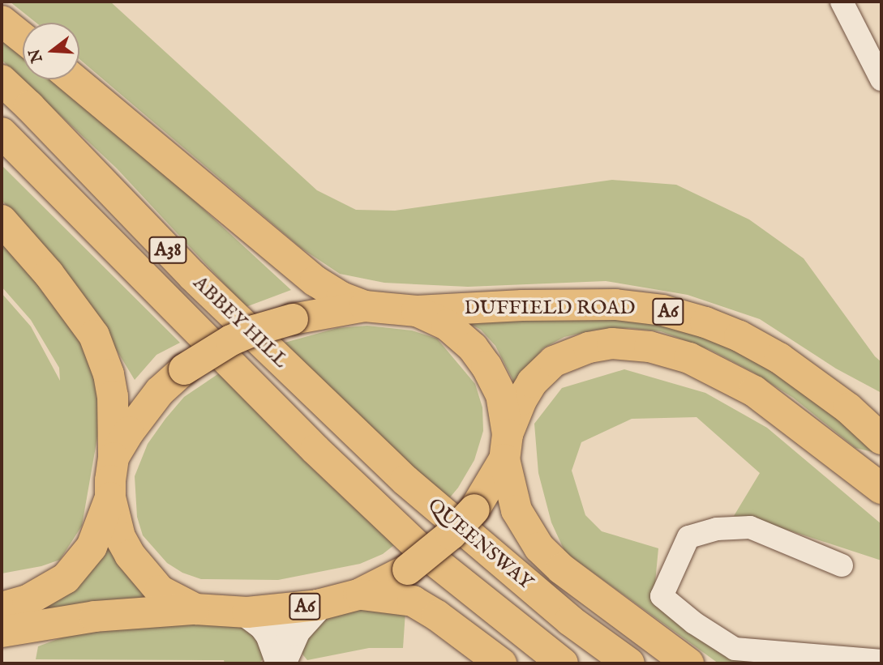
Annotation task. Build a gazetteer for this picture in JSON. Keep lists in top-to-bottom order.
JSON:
{
  "streets": {
    "main road": [
      "A38",
      "DUFFIELD ROAD",
      "A6",
      "ABBEY HILL",
      "QUEENSWAY"
    ]
  },
  "crossings": [
    ["DUFFIELD ROAD", "A6"],
    ["ABBEY HILL", "QUEENSWAY"]
  ],
  "north": "left"
}
